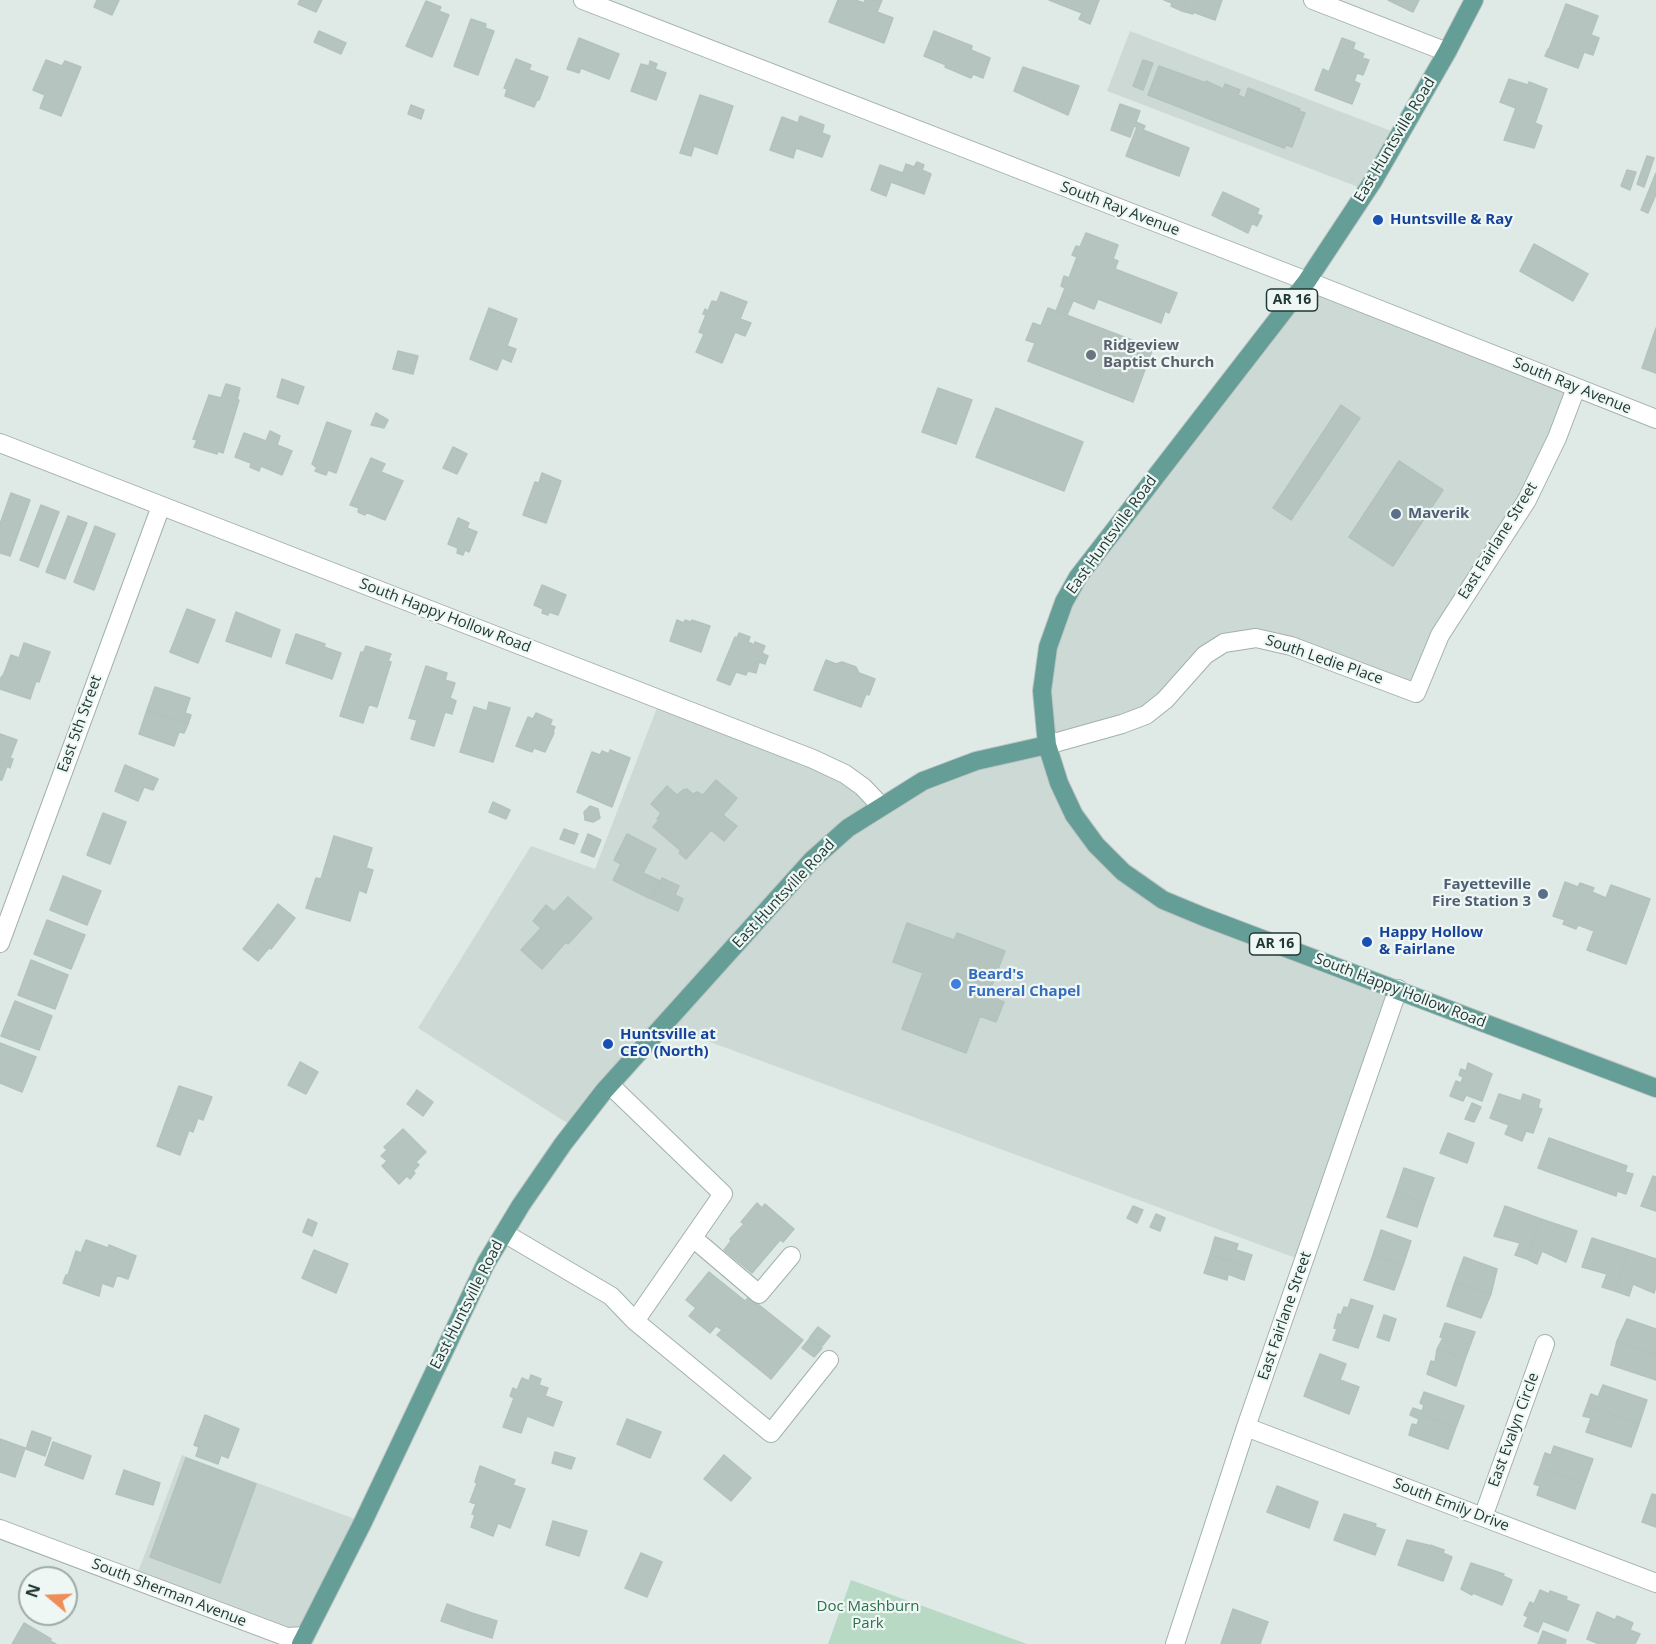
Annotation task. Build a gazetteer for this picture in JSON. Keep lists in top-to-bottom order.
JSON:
{
  "streets": {
    "main road": ["East Huntsville Road", "AR 16", "South Happy Hollow Road"],
    "street": [
      "South Ray Avenue",
      "East Fairlane Street",
      "South Ledie Place",
      "East 5th Street",
      "East Evalyn Circle",
      "South Emily Drive",
      "South Sherman Avenue"
    ]
  },
  "crossings": [
    ["East Huntsville Road", "South Ray Avenue"],
    ["East Huntsville Road", "South Happy Hollow Road"],
    ["East Huntsville Road", "South Ledie Place"],
    ["East Huntsville Road", "South Sherman Avenue"],
    ["South Ray Avenue", "East Fairlane Street"],
    ["East Fairlane Street", "South Happy Hollow Road"],
    ["East Fairlane Street", "South Ledie Place"],
    ["East Fairlane Street", "South Emily Drive"],
    ["South Happy Hollow Road", "South Ledie Place"],
    ["South Happy Hollow Road", "East 5th Street"],
    ["East Evalyn Circle", "South Emily Drive"]
  ],
  "parks": ["Doc Mashburn Park"],
  "places": [
    "Huntsville & Ray",
    "Ridgeview Baptist Church",
    "Maverik",
    "Fayetteville Fire Station 3",
    "Happy Hollow & Fairlane",
    "Beard's Funeral Chapel",
    "Huntsville at CEO (North)"
  ],
  "north": "left"
}
